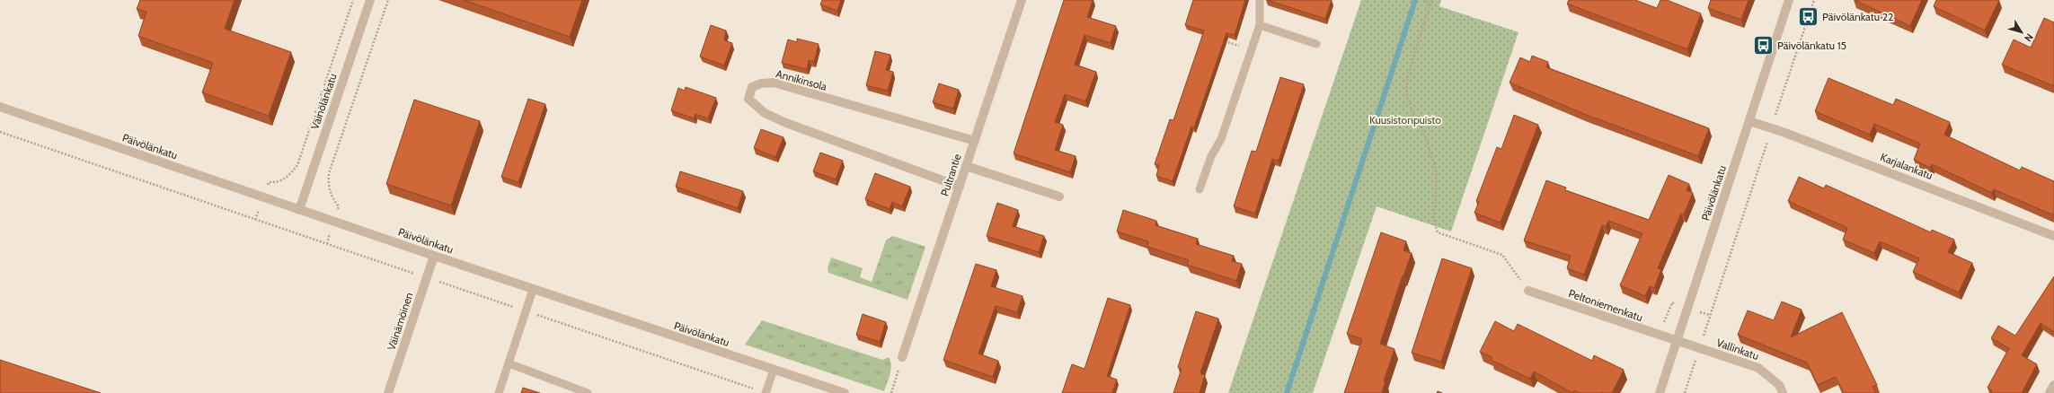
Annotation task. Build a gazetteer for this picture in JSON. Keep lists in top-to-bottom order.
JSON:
{
  "streets": {
    "street": [
      "Annikinsola",
      "Väinölänkatu",
      "Päivölänkatu",
      "Karjalankatu",
      "Pultrantie",
      "Peltoniemenkatu",
      "Väinämöinen",
      "Vallinkatu"
    ]
  },
  "crossings": [
    ["Annikinsola", "Pultrantie"],
    ["Väinölänkatu", "Päivölänkatu"],
    ["Päivölänkatu", "Karjalankatu"],
    ["Päivölänkatu", "Peltoniemenkatu"],
    ["Päivölänkatu", "Väinämöinen"],
    ["Päivölänkatu", "Vallinkatu"],
    ["Peltoniemenkatu", "Vallinkatu"]
  ],
  "parks": ["Kuusistonpuisto"],
  "places": {
    "bus stop": ["Päivölänkatu 22", "Päivölänkatu 15"]
  },
  "north": "bottom right"
}
